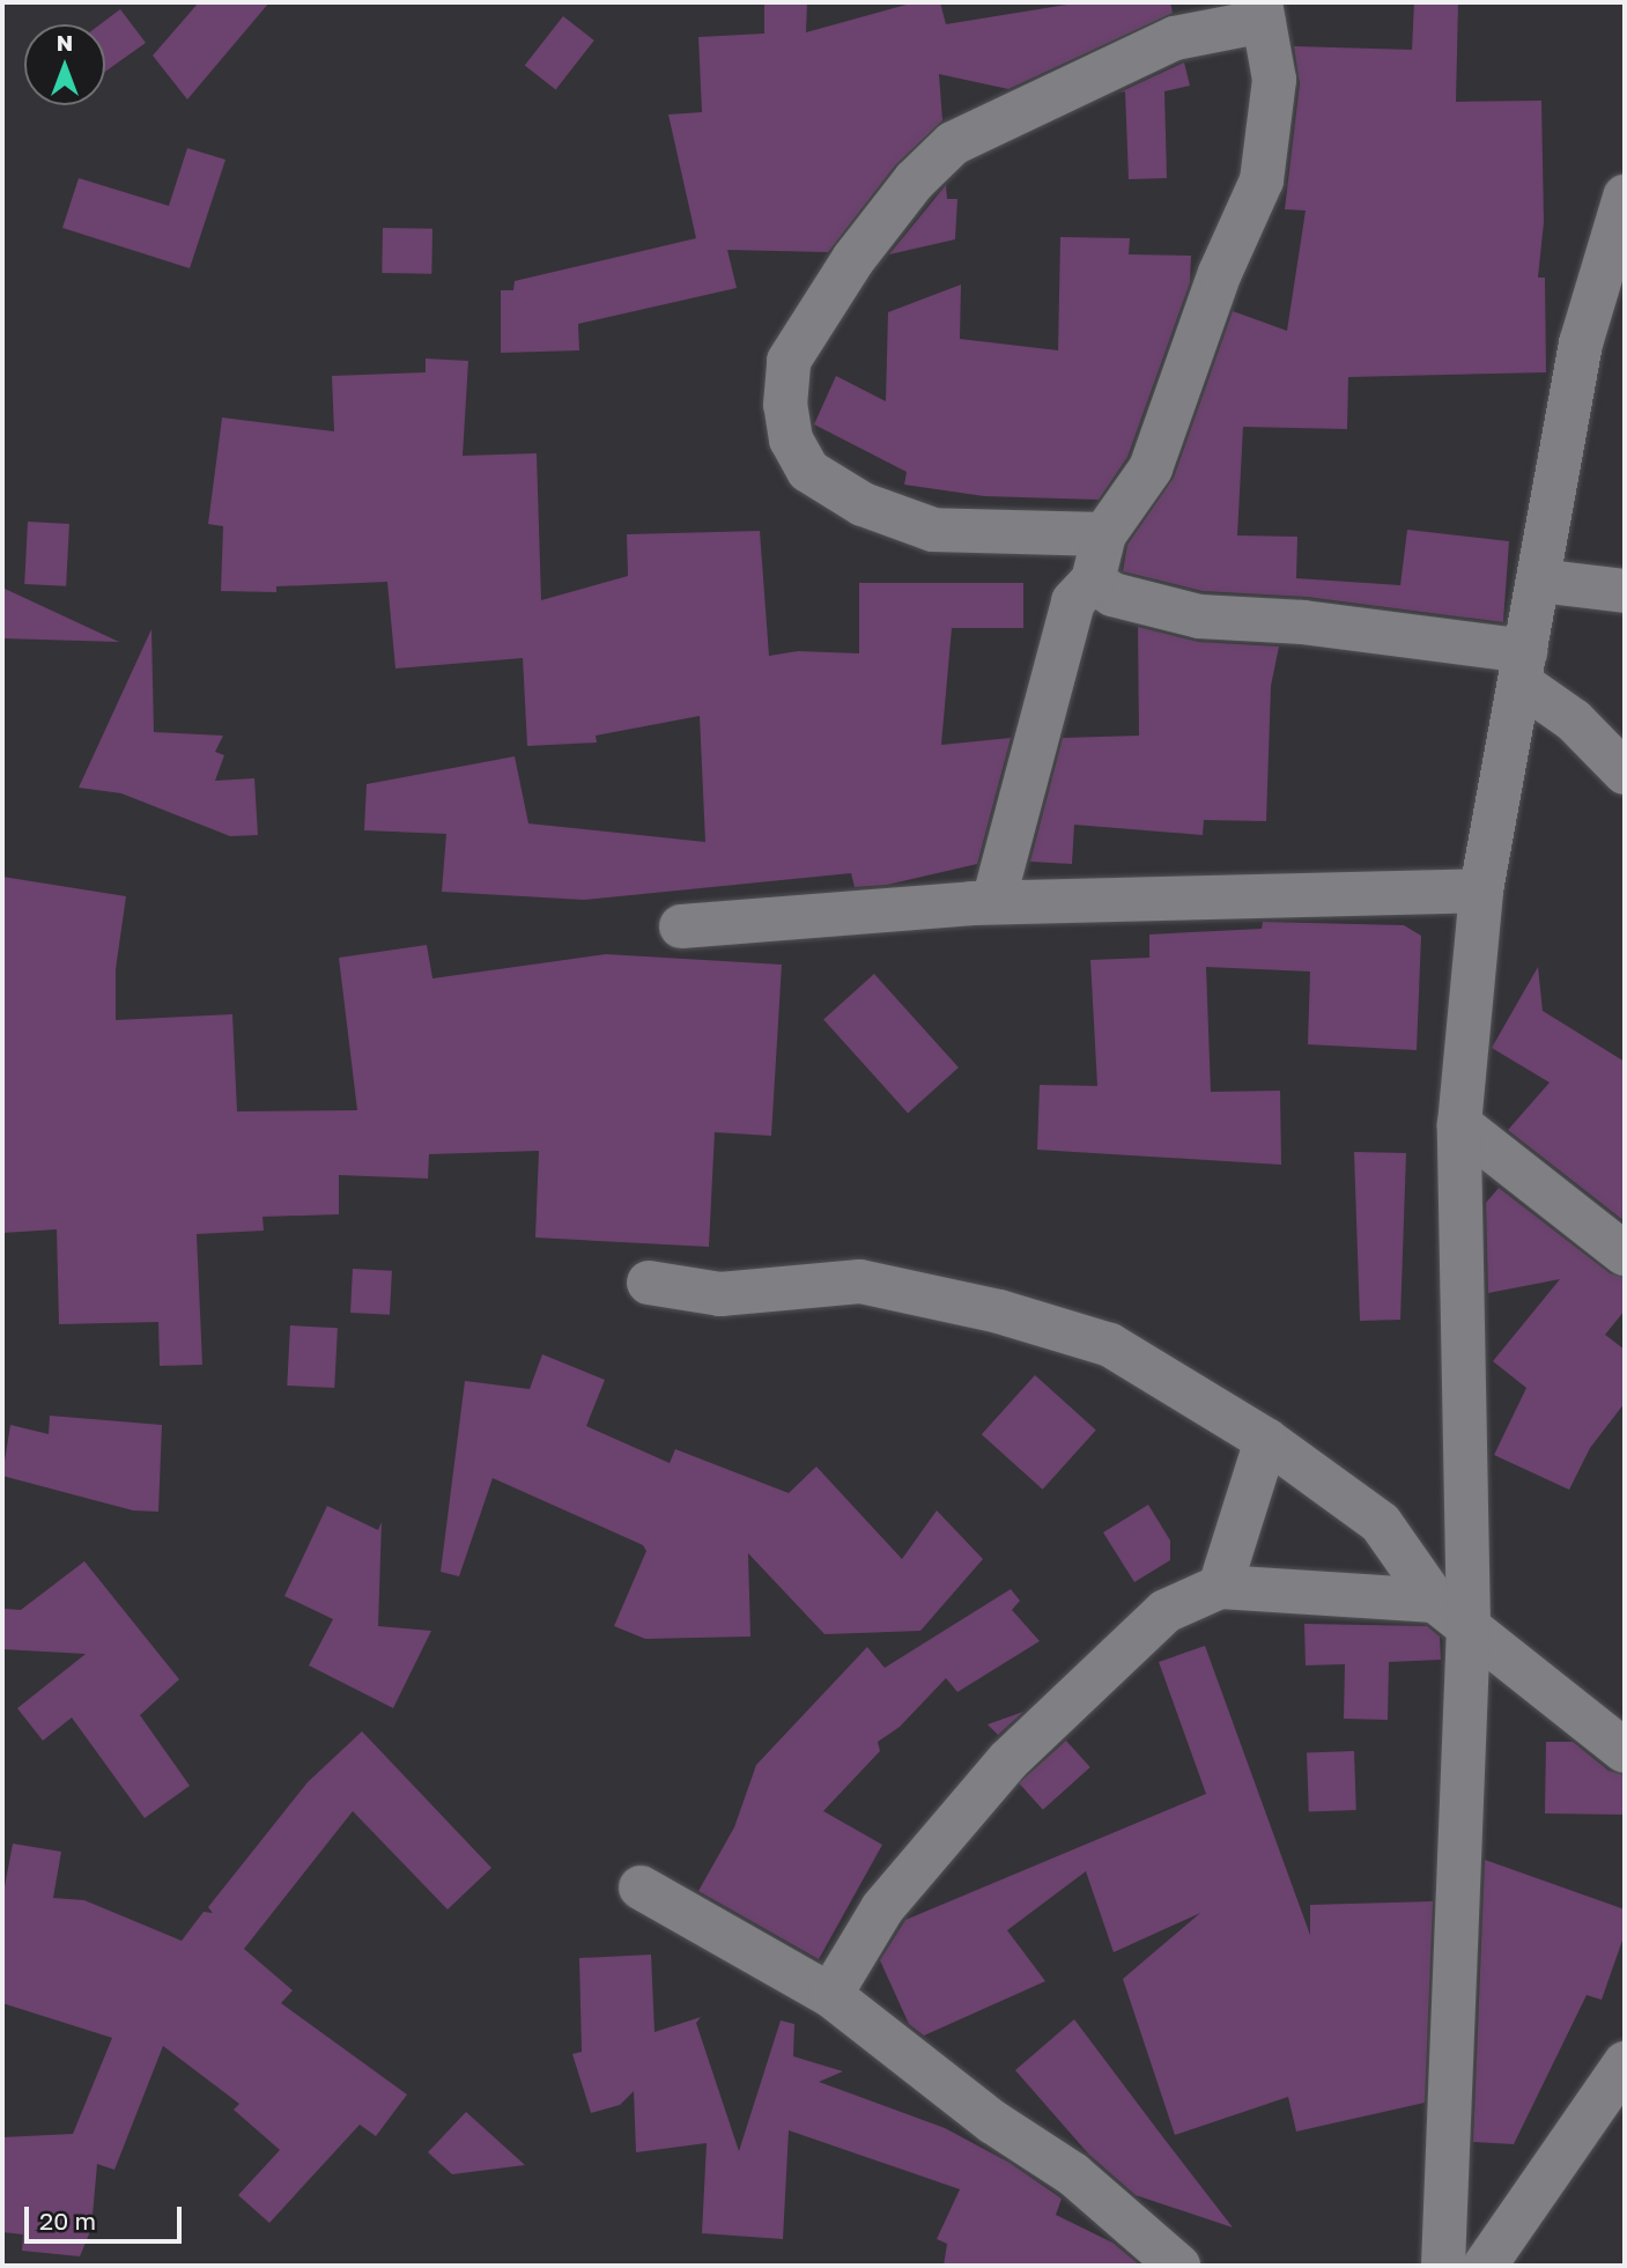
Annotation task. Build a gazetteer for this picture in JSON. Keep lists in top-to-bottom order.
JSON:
{
  "scale_bar": "20 m",
  "north": "top"
}
